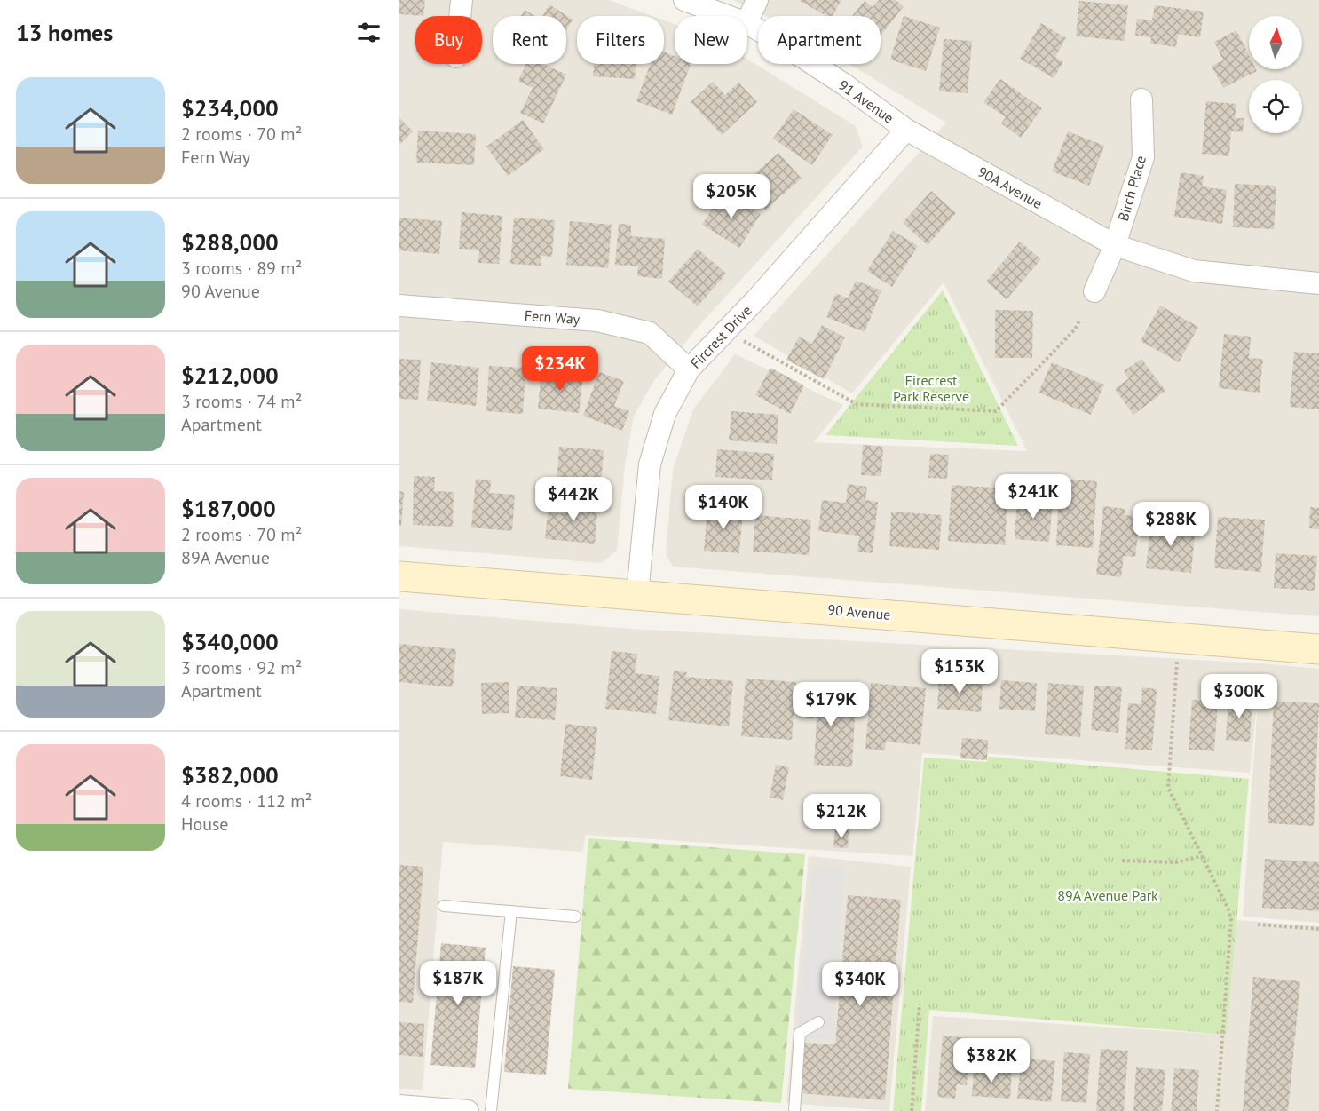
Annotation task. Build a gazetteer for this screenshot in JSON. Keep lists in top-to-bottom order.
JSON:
{
  "streets": {
    "street": [
      "91 Avenue",
      "90A Avenue",
      "Birch Place",
      "Fern Way",
      "Fircrest Drive",
      "90 Avenue"
    ]
  },
  "crossings": [
    ["91 Avenue", "90A Avenue"],
    ["91 Avenue", "Fircrest Drive"],
    ["90A Avenue", "Birch Place"],
    ["90A Avenue", "Fircrest Drive"],
    ["Fern Way", "Fircrest Drive"],
    ["Fircrest Drive", "90 Avenue"]
  ],
  "parks": ["Firecrest Park Reserve", "89A Avenue Park"],
  "north": "top",
  "page": {
    "heading": "13 homes",
    "chip": [
      "Buy",
      "Rent",
      "Filters",
      "New",
      "Apartment"
    ],
    "list": [
      {
        "name": "$234,000",
        "note": "2 rooms · 70 m² · Fern Way"
      },
      {
        "name": "$288,000",
        "note": "3 rooms · 89 m² · 90 Avenue"
      },
      {
        "name": "$212,000",
        "note": "3 rooms · 74 m² · Apartment"
      },
      {
        "name": "$187,000",
        "note": "2 rooms · 70 m² · 89A Avenue"
      },
      {
        "name": "$340,000",
        "note": "3 rooms · 92 m² · Apartment"
      },
      {
        "name": "$382,000",
        "note": "4 rooms · 112 m² · House"
      }
    ],
    "price": [
      "$205K",
      "$234K",
      "$241K",
      "$442K",
      "$140K",
      "$288K",
      "$153K",
      "$300K",
      "$179K",
      "$212K",
      "$187K",
      "$340K",
      "$382K"
    ]
  }
}
